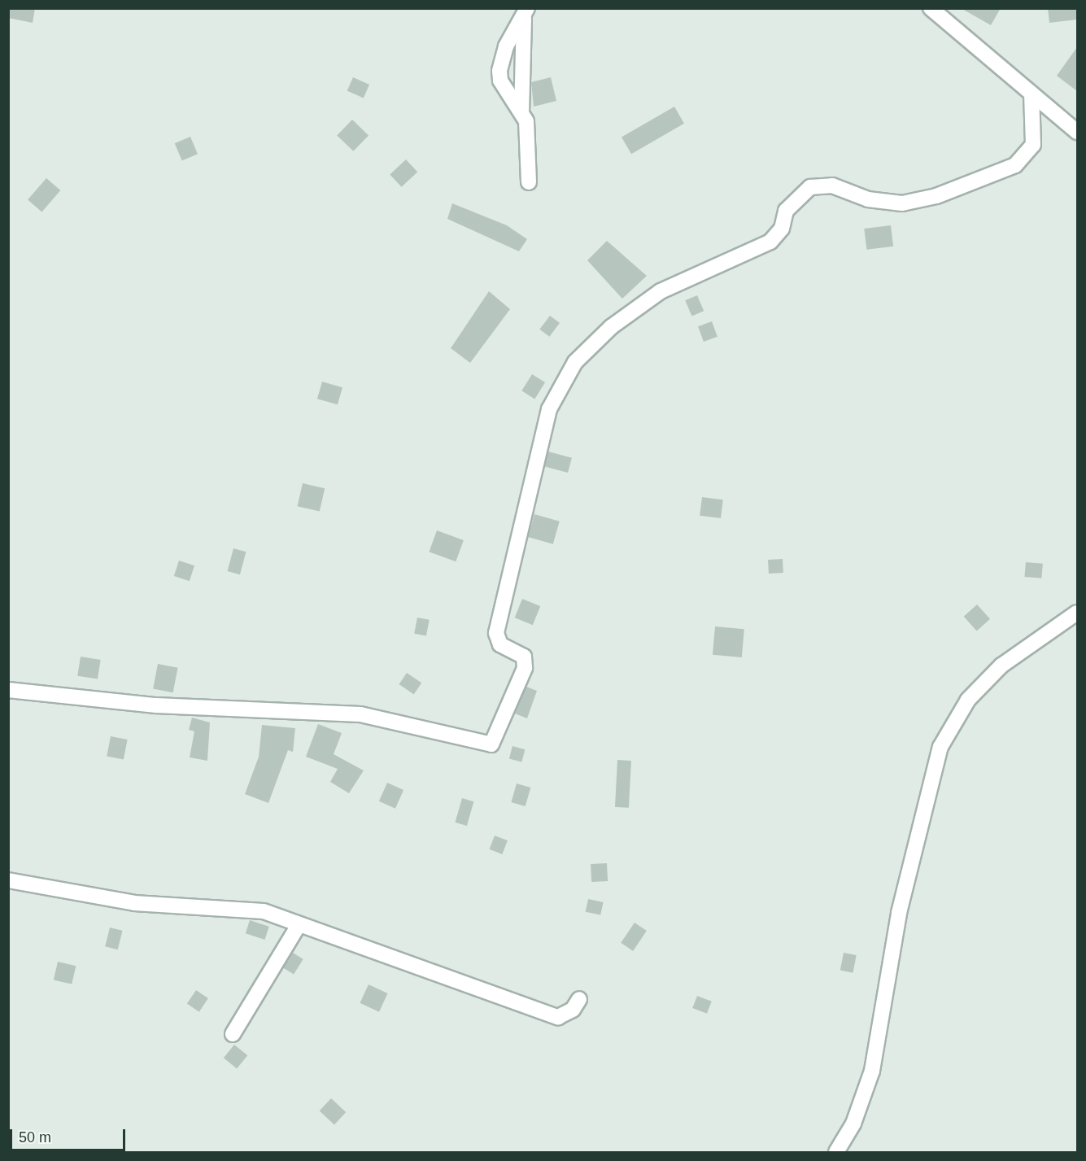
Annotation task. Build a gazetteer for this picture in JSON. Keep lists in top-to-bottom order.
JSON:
{
  "scale_bar": "50 m"
}
